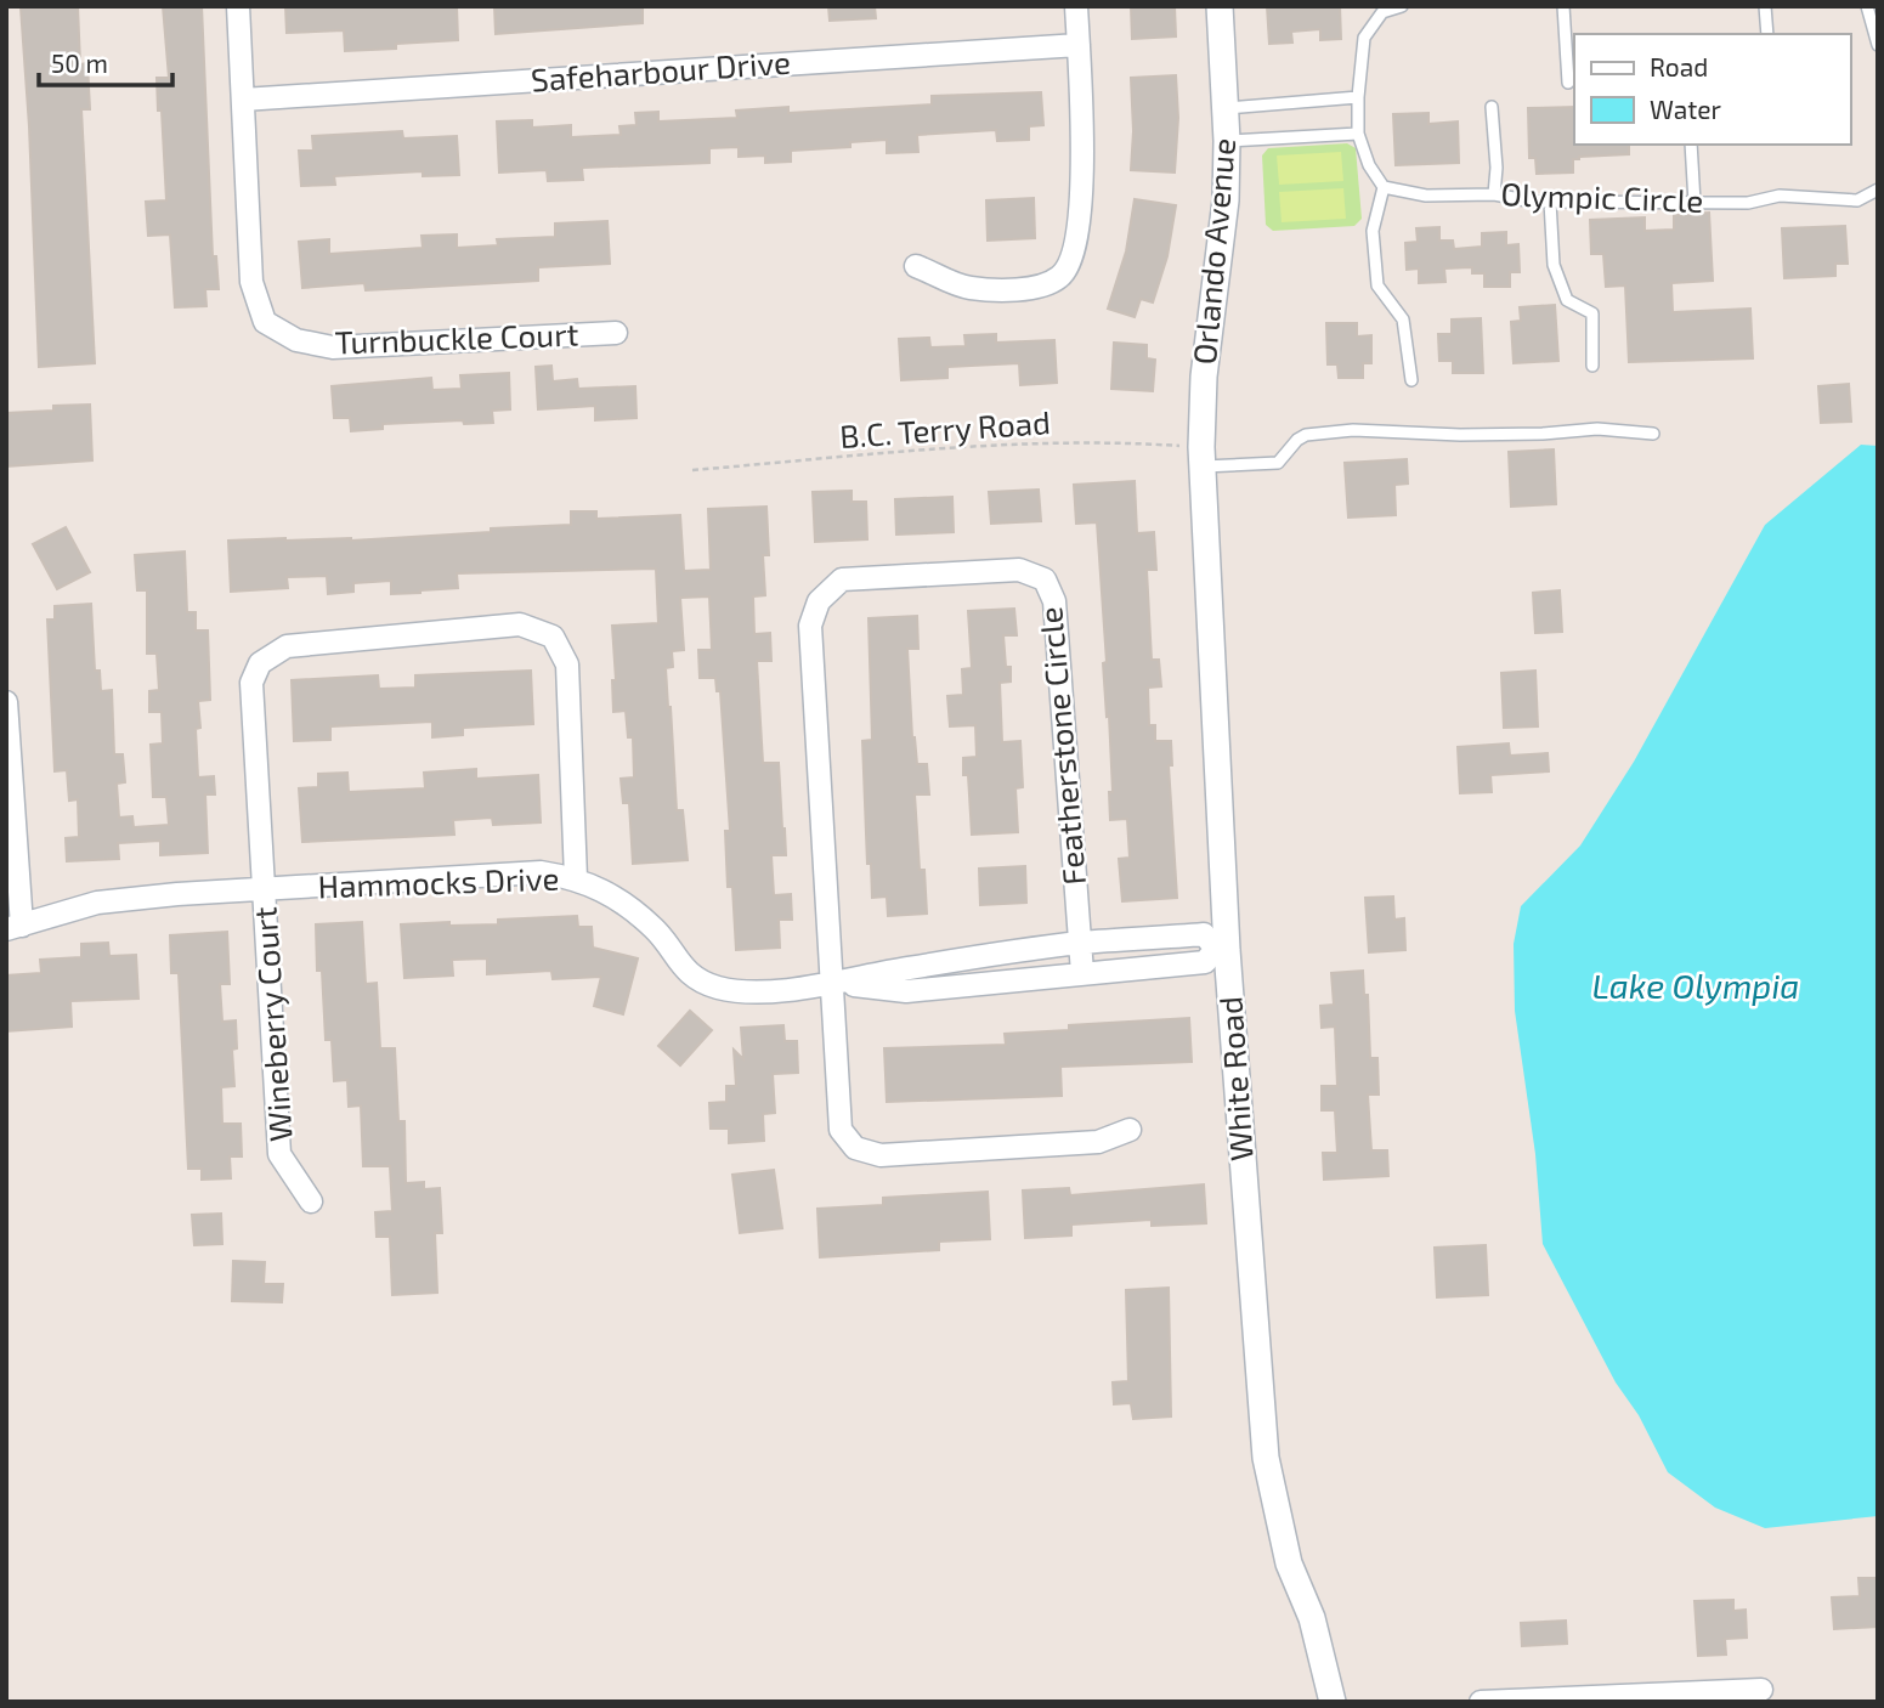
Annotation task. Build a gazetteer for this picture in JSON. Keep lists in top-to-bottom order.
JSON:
{
  "streets": {
    "street": [
      "Safeharbour Drive",
      "Orlando Avenue",
      "Turnbuckle Court",
      "Featherstone Circle",
      "Hammocks Drive",
      "Wineberry Court",
      "White Road"
    ],
    "lane": ["Olympic Circle"],
    "path": ["B.C. Terry Road"]
  },
  "crossings": [
    ["Safeharbour Drive", "Turnbuckle Court"],
    ["Orlando Avenue", "B.C. Terry Road"],
    ["Orlando Avenue", "White Road"],
    ["B.C. Terry Road", "White Road"],
    ["Featherstone Circle", "Hammocks Drive"],
    ["Hammocks Drive", "Wineberry Court"],
    ["Hammocks Drive", "White Road"]
  ],
  "water": ["Lake Olympia"],
  "legend": ["Road", "Water"],
  "scale_bar": "50 m"
}
